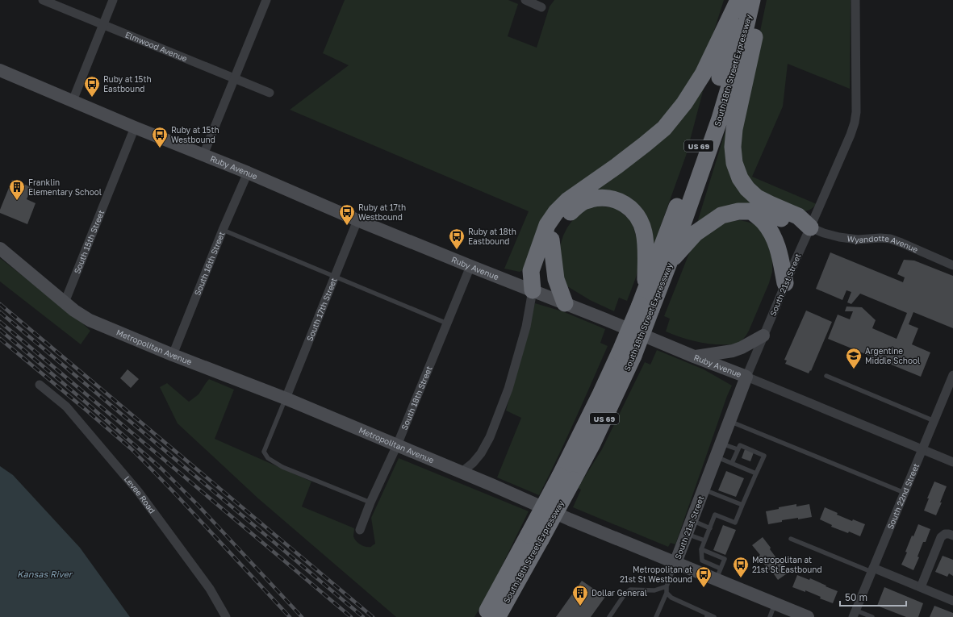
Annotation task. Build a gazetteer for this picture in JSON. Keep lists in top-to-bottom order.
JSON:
{
  "streets": {
    "highway": ["South 18th Street Expressway", "US 69"],
    "street": [
      "Elmwood Avenue",
      "Ruby Avenue",
      "South 15th Street",
      "Wyandotte Avenue",
      "South 16th Street",
      "South 21st Street",
      "South 17th Street",
      "Metropolitan Avenue",
      "South 18th Street",
      "Levee Road",
      "South 22nd Street"
    ]
  },
  "crossings": [
    ["Ruby Avenue", "South 15th Street"],
    ["Ruby Avenue", "South 16th Street"],
    ["Ruby Avenue", "South 21st Street"],
    ["Ruby Avenue", "South 17th Street"],
    ["Ruby Avenue", "South 18th Street"],
    ["Ruby Avenue", "South 22nd Street"],
    ["South 15th Street", "Metropolitan Avenue"],
    ["Wyandotte Avenue", "South 21st Street"],
    ["South 16th Street", "Metropolitan Avenue"],
    ["South 21st Street", "Metropolitan Avenue"],
    ["South 17th Street", "Metropolitan Avenue"],
    ["Metropolitan Avenue", "South 18th Street"]
  ],
  "water": ["Kansas River"],
  "places": {
    "bus stop": [
      "Ruby at 15th Eastbound",
      "Ruby at 15th Westbound",
      "Ruby at 17th Westbound",
      "Ruby at 18th Eastbound",
      "Metropolitan at 21st St Eastbound",
      "Metropolitan at 21st St Westbound"
    ],
    "building": ["Franklin Elementary School", "Dollar General"],
    "school or university": ["Argentine Middle School"]
  },
  "scale_bar": "50 m"
}
